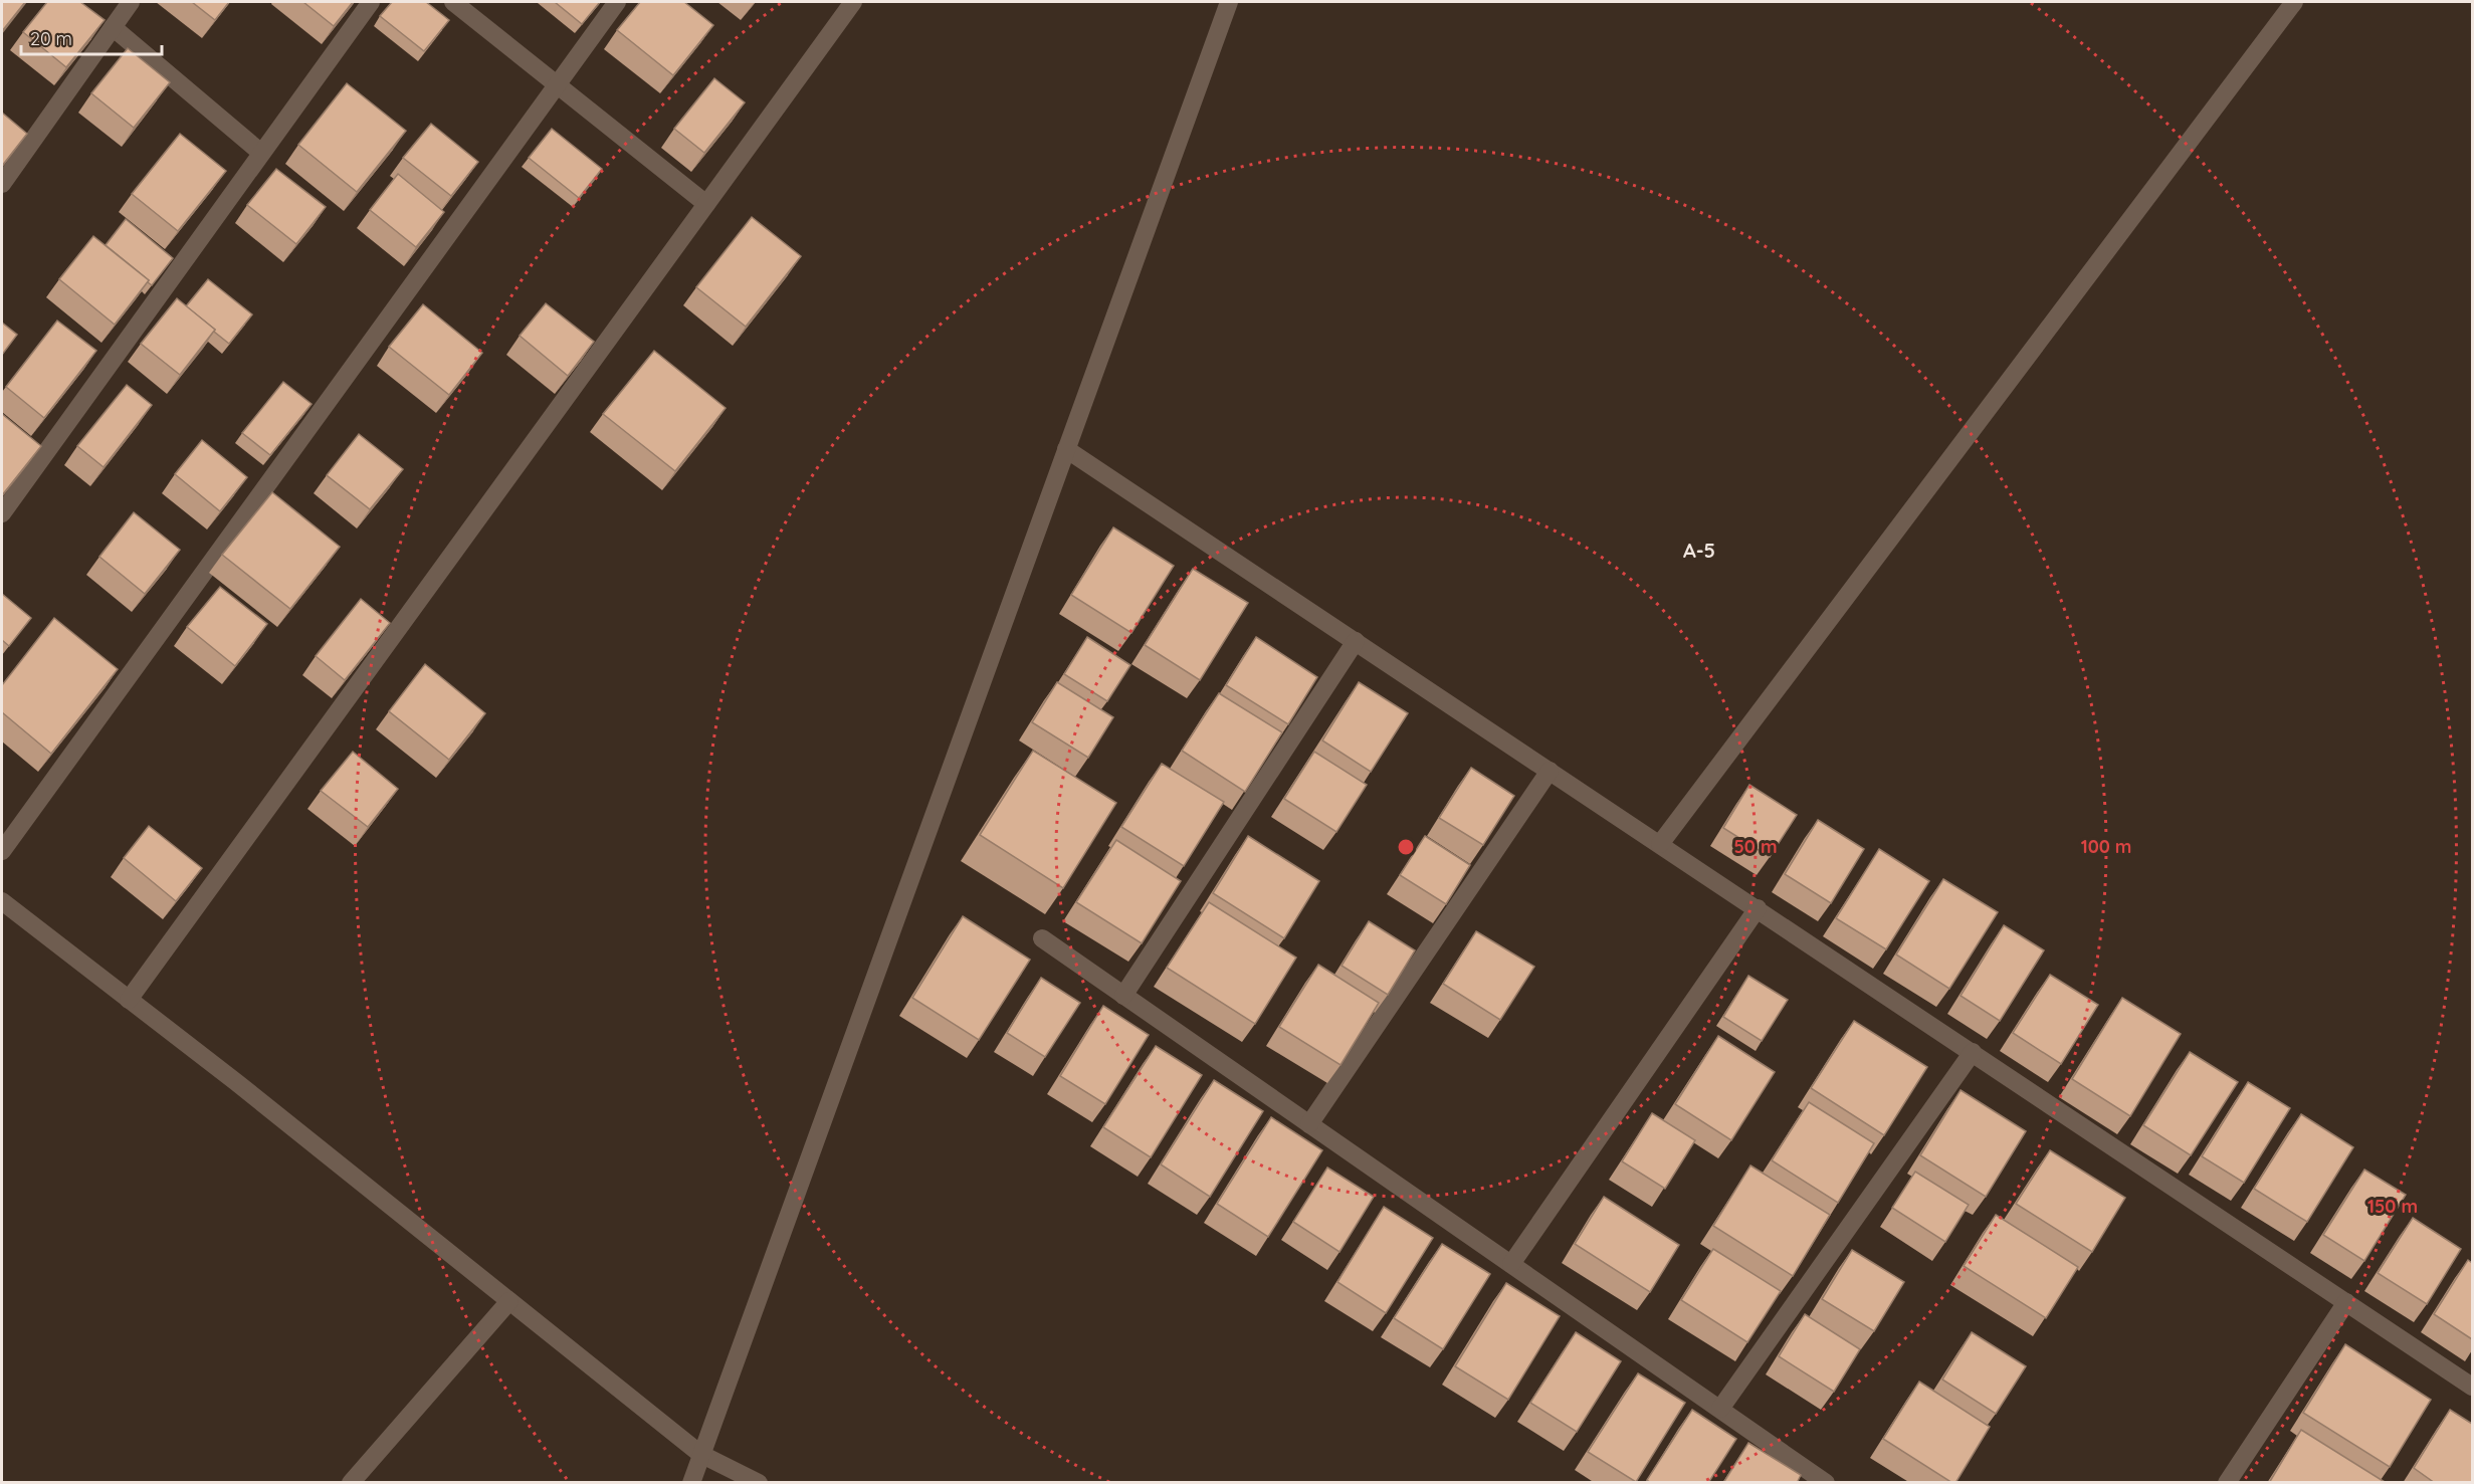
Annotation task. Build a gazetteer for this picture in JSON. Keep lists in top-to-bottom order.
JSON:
{
  "districts": ["A-5"],
  "scale_bar": "20 m",
  "rings": ["50 m", "100 m", "150 m"]
}
